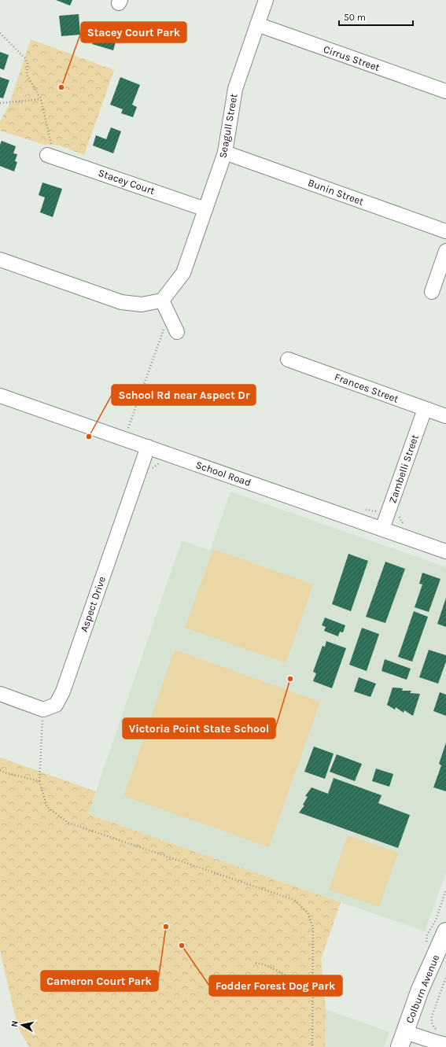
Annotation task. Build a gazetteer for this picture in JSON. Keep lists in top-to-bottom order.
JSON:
{
  "streets": {
    "main road": ["Colburn Avenue"],
    "street": [
      "Cirrus Street",
      "Seagull Street",
      "Stacey Court",
      "Bunin Street",
      "Frances Street",
      "Zambelli Street",
      "School Road",
      "Aspect Drive"
    ]
  },
  "crossings": [
    ["Cirrus Street", "Seagull Street"],
    ["Seagull Street", "Stacey Court"],
    ["Seagull Street", "Bunin Street"],
    ["Frances Street", "Zambelli Street"],
    ["Zambelli Street", "School Road"],
    ["School Road", "Aspect Drive"]
  ],
  "places": [
    "Stacey Court Park",
    "School Rd near Aspect Dr",
    "Victoria Point State School",
    "Cameron Court Park",
    "Fodder Forest Dog Park"
  ],
  "scale_bar": "50 m",
  "north": "left"
}
